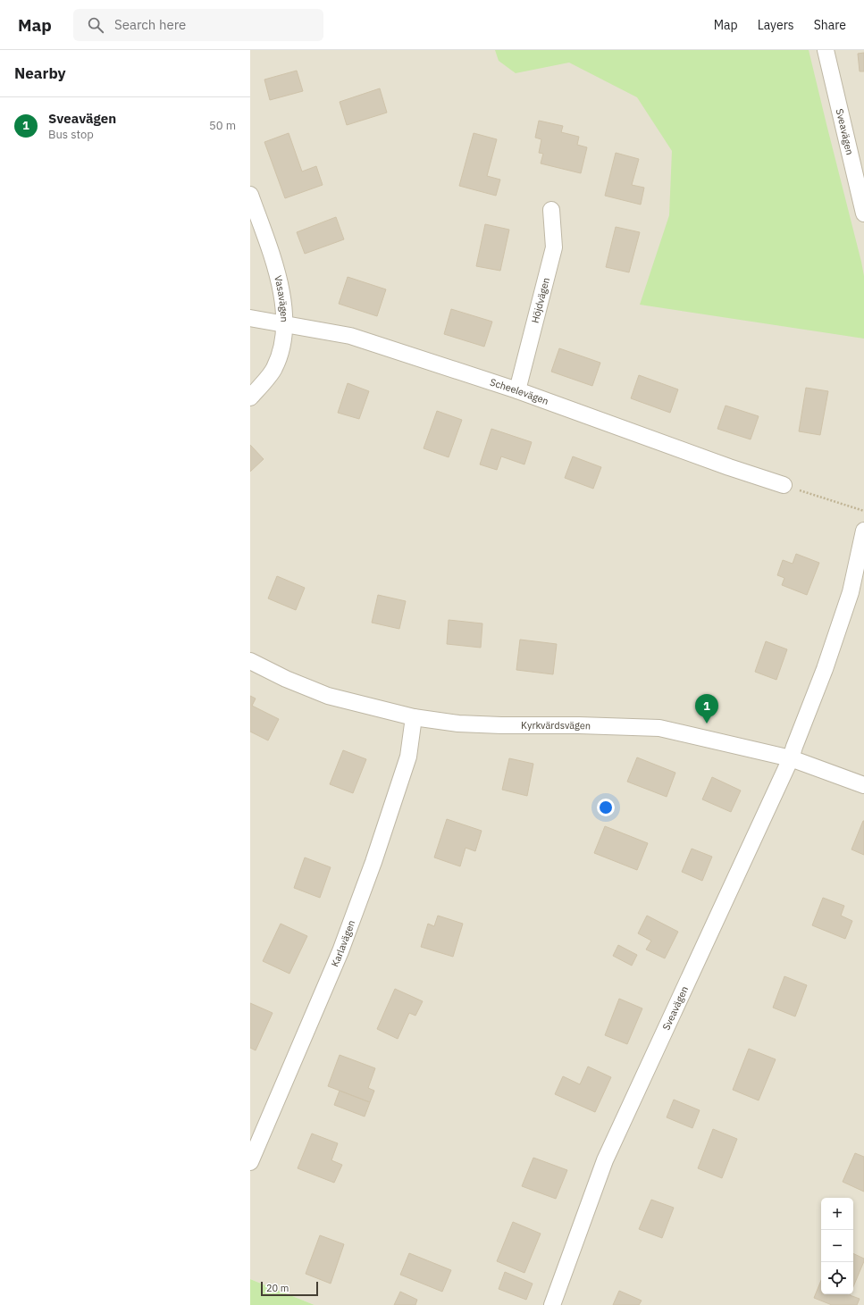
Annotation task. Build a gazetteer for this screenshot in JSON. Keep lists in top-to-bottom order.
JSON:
{
  "streets": {
    "street": [
      "Sveavägen",
      "Vasavägen",
      "Höjdvägen",
      "Scheelevägen",
      "Kyrkvärdsvägen",
      "Karlavägen"
    ]
  },
  "crossings": [
    ["Sveavägen", "Kyrkvärdsvägen"],
    ["Vasavägen", "Scheelevägen"],
    ["Höjdvägen", "Scheelevägen"],
    ["Kyrkvärdsvägen", "Karlavägen"]
  ],
  "scale_bar": "20 m",
  "page": {
    "header": "Map",
    "search": "Search here",
    "nav": ["Map", "Layers", "Share"],
    "heading": "Nearby",
    "list": [
      {
        "mark": "1",
        "name": "Sveavägen",
        "note": "Bus stop",
        "value": "50 m"
      }
    ],
    "pins": "1",
    "map_buttons": ["+", "−"],
    "scale": "20 m"
  }
}
